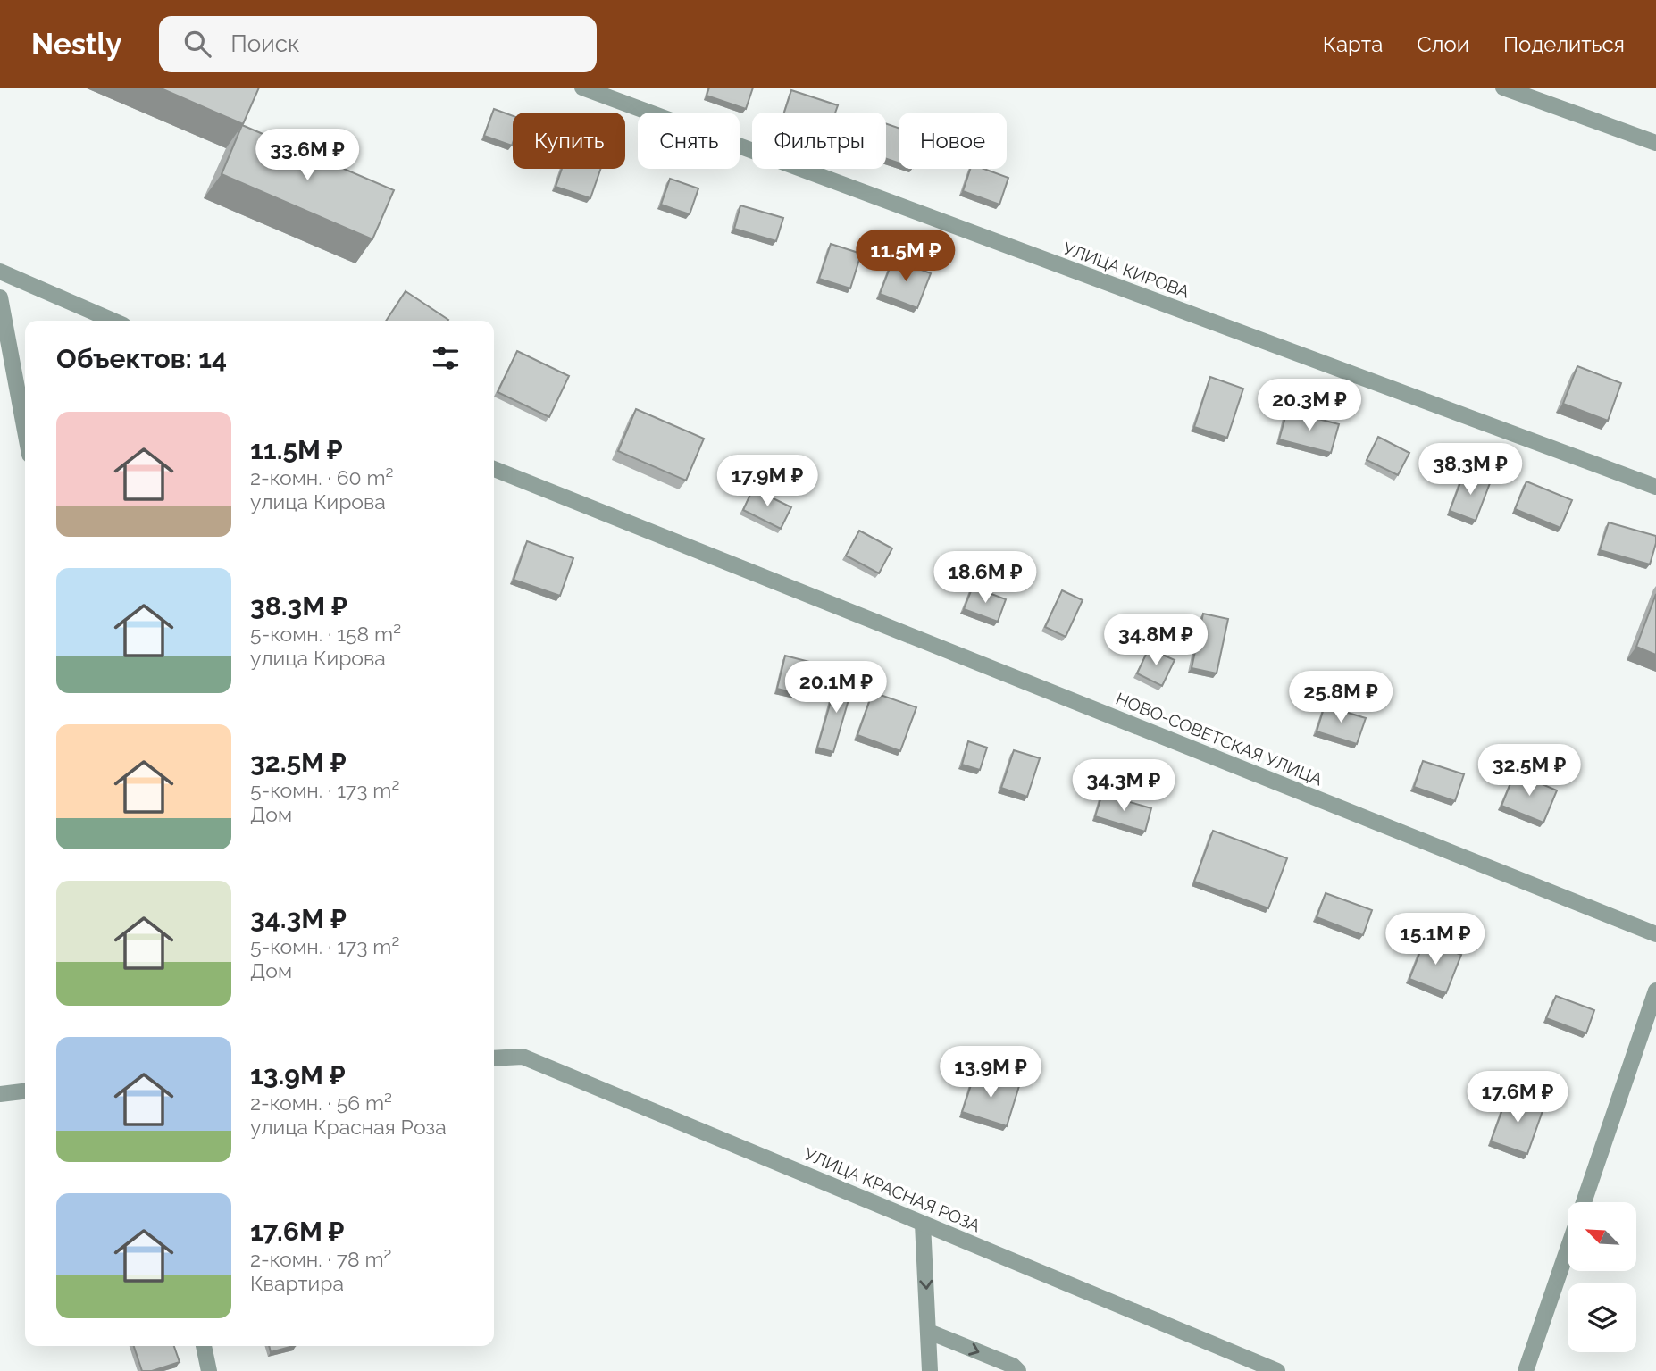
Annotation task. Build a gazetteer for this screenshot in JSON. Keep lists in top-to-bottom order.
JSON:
{
  "streets": {
    "street": ["УЛИЦА КИРОВА", "НОВО-СОВЕТСКАЯ УЛИЦА", "УЛИЦА КРАСНАЯ РОЗА"]
  },
  "north": "top left",
  "page": {
    "header": "Nestly",
    "search": "Поиск",
    "nav": ["Карта", "Слои", "Поделиться"],
    "chip": [
      "Купить",
      "Снять",
      "Фильтры",
      "Новое"
    ],
    "price": [
      "33.6M ₽",
      "11.5M ₽",
      "20.3M ₽",
      "38.3M ₽",
      "17.9M ₽",
      "18.6M ₽",
      "34.8M ₽",
      "20.1M ₽",
      "25.8M ₽",
      "32.5M ₽",
      "34.3M ₽",
      "15.1M ₽",
      "13.9M ₽",
      "17.6M ₽"
    ],
    "heading": "Объектов: 14",
    "list": [
      {
        "name": "11.5M ₽",
        "note": "2-комн. · 60 m² · улица Кирова"
      },
      {
        "name": "38.3M ₽",
        "note": "5-комн. · 158 m² · улица Кирова"
      },
      {
        "name": "32.5M ₽",
        "note": "5-комн. · 173 m² · Дом"
      },
      {
        "name": "34.3M ₽",
        "note": "5-комн. · 173 m² · Дом"
      },
      {
        "name": "13.9M ₽",
        "note": "2-комн. · 56 m² · улица Красная Роза"
      },
      {
        "name": "17.6M ₽",
        "note": "2-комн. · 78 m² · Квартира"
      }
    ]
  }
}
